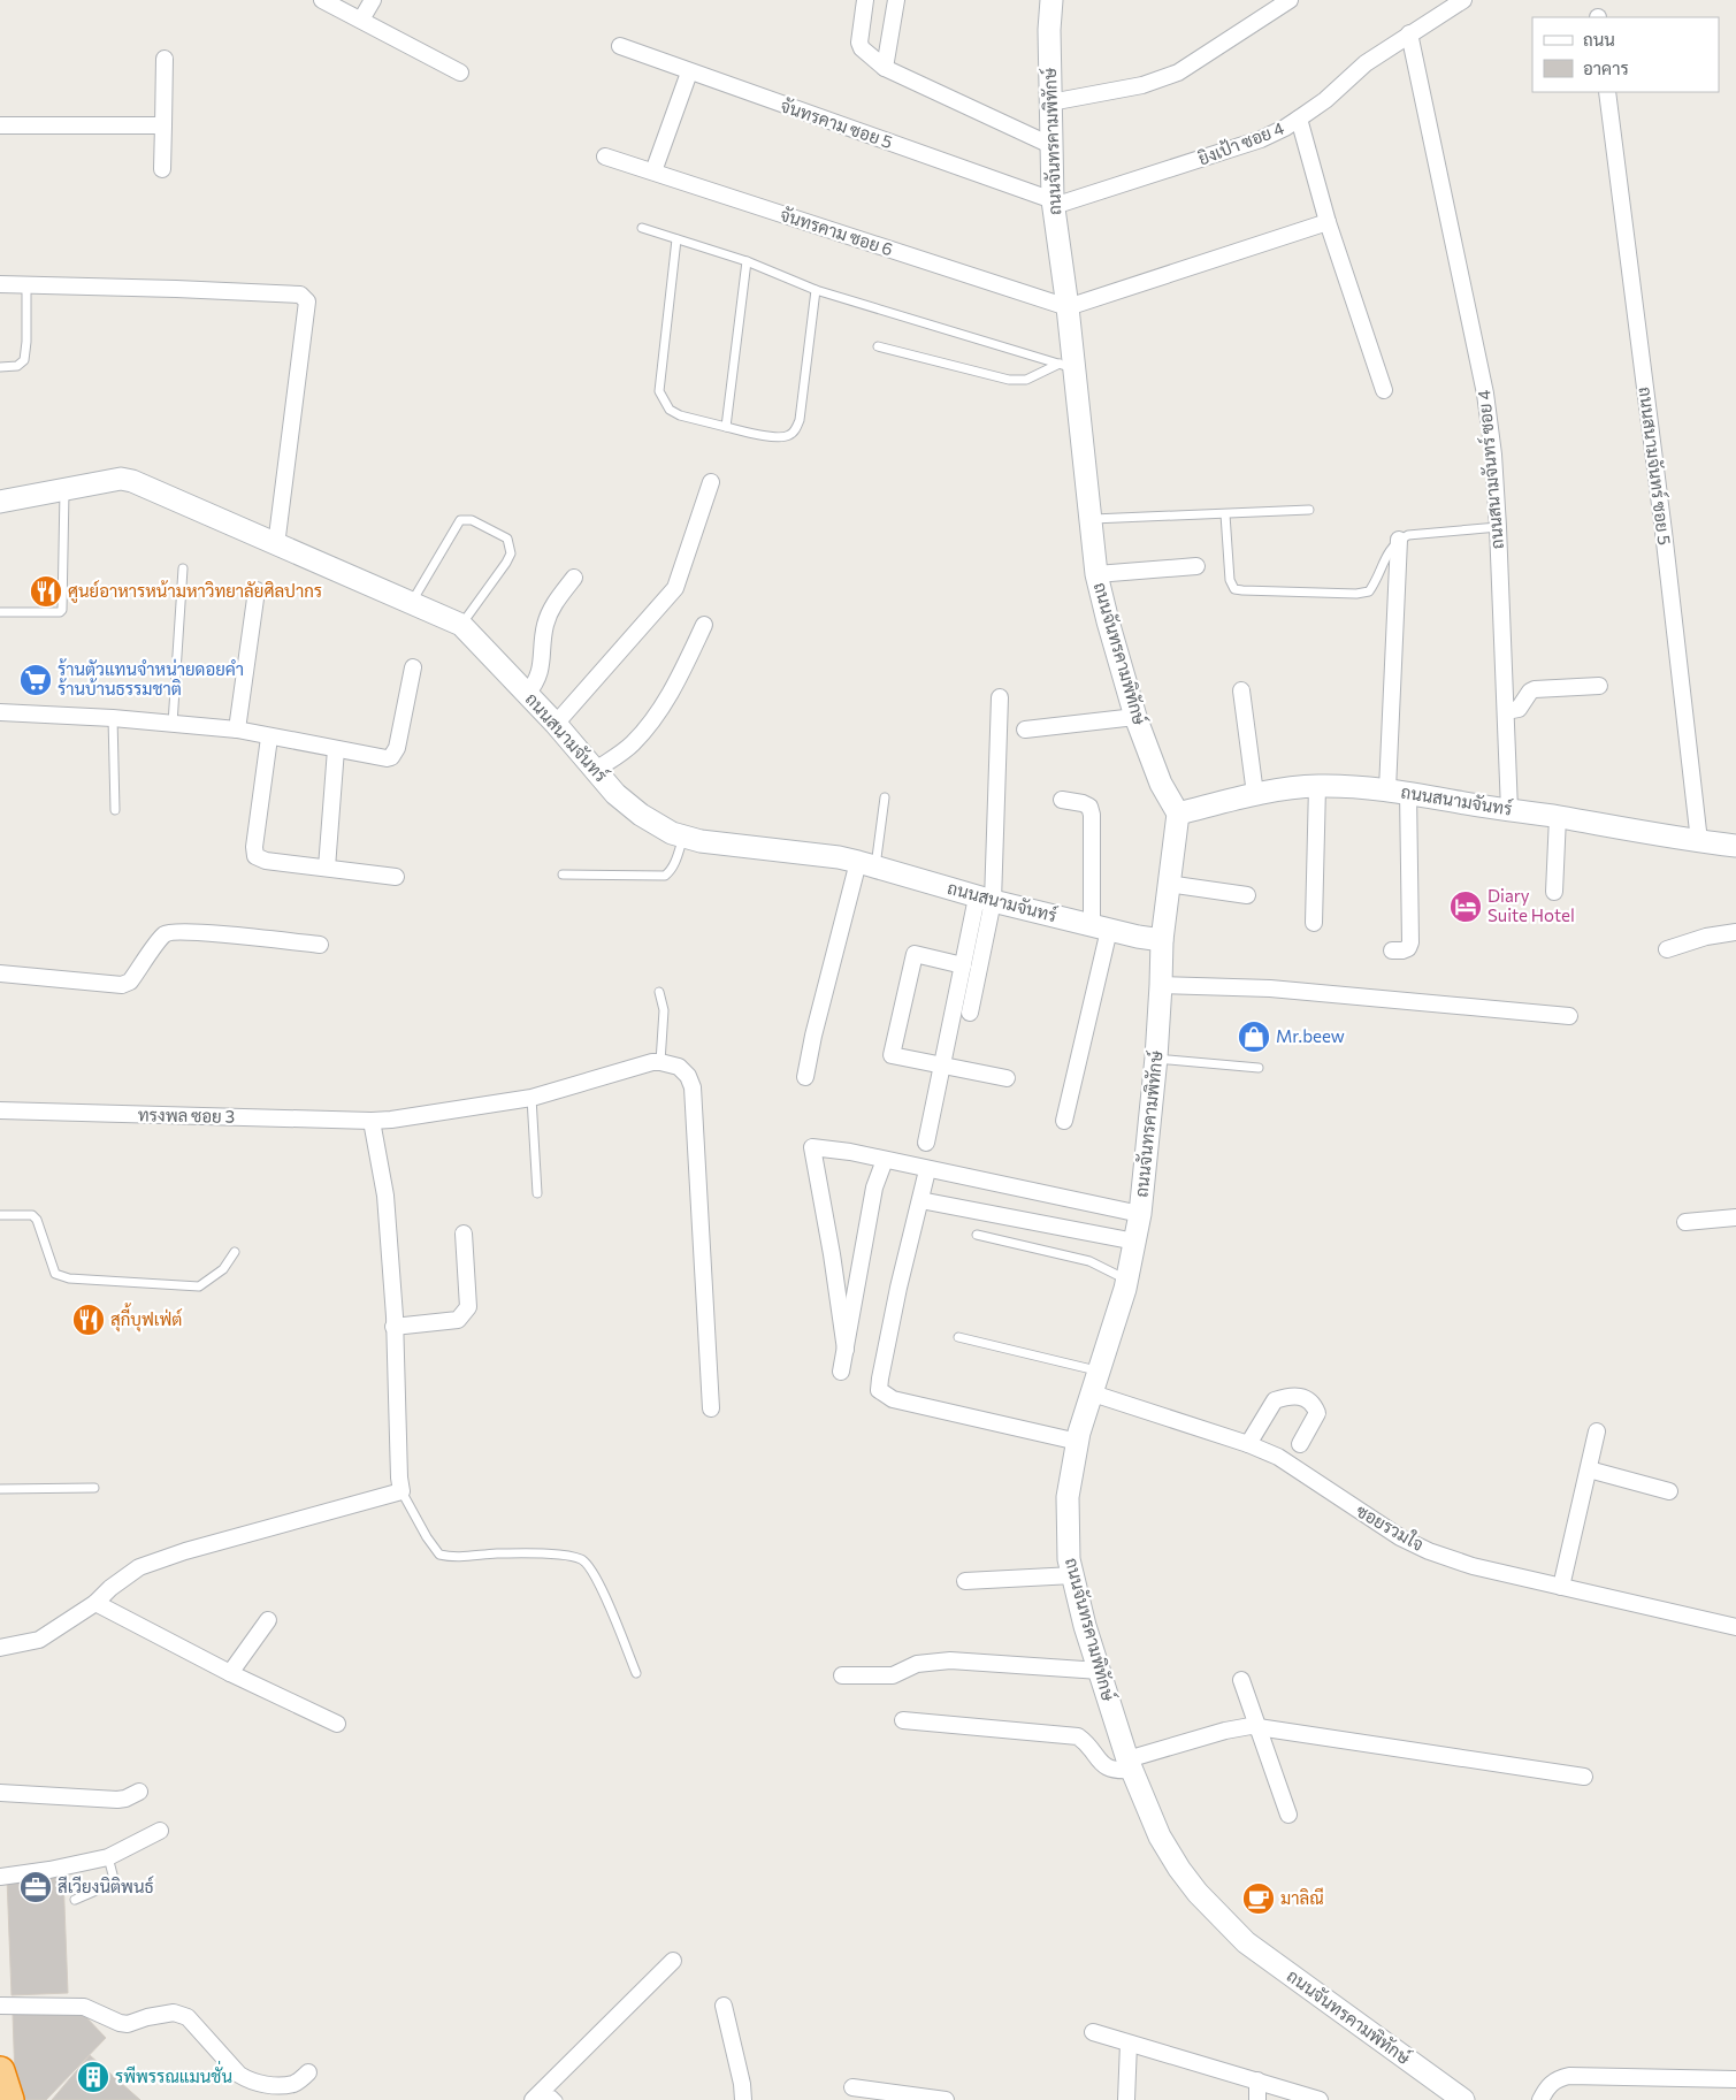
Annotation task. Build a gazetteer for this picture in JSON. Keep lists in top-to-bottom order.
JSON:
{
  "streets": {
    "street": [
      "จันทรคาม ซอย 5",
      "ถนนจันทรคามพิทักษ์",
      "ยิงเป้า ซอย 4",
      "จันทรคาม ซอย 6",
      "ถนนสนามจันทร์ ซอย 5",
      "ถนนสนามจันทร์ ซอย 4",
      "ถนนสนามจันทร์",
      "ทรงพล ซอย 3",
      "ซอยรวมใจ"
    ]
  },
  "crossings": [
    ["จันทรคาม ซอย 5", "ถนนจันทรคามพิทักษ์"],
    ["จันทรคาม ซอย 5", "ยิงเป้า ซอย 4"],
    ["ถนนจันทรคามพิทักษ์", "ยิงเป้า ซอย 4"],
    ["ถนนจันทรคามพิทักษ์", "จันทรคาม ซอย 6"],
    ["ถนนจันทรคามพิทักษ์", "ถนนสนามจันทร์"],
    ["ถนนจันทรคามพิทักษ์", "ซอยรวมใจ"],
    ["ยิงเป้า ซอย 4", "ถนนสนามจันทร์ ซอย 4"],
    ["ถนนสนามจันทร์ ซอย 5", "ถนนสนามจันทร์"],
    ["ถนนสนามจันทร์ ซอย 4", "ถนนสนามจันทร์"]
  ],
  "places": {
    "restaurant": ["ศูนย์อาหารหน้ามหาวิทยาลัยศิลปากร", "สุกี้บุฟเฟ่ต์"],
    "supermarket": ["ร้านตัวแทนจำหน่ายดอยคำ ร้านบ้านธรรมชาติ"],
    "hotel": ["Diary Suite Hotel"],
    "shop": ["Mr.beew"],
    "office": ["สีเวียงนิติพนธ์"],
    "cafe": ["มาลิณี"],
    "building": ["รพีพรรณแมนชั่น"]
  },
  "legend": ["ถนน", "อาคาร"]
}
